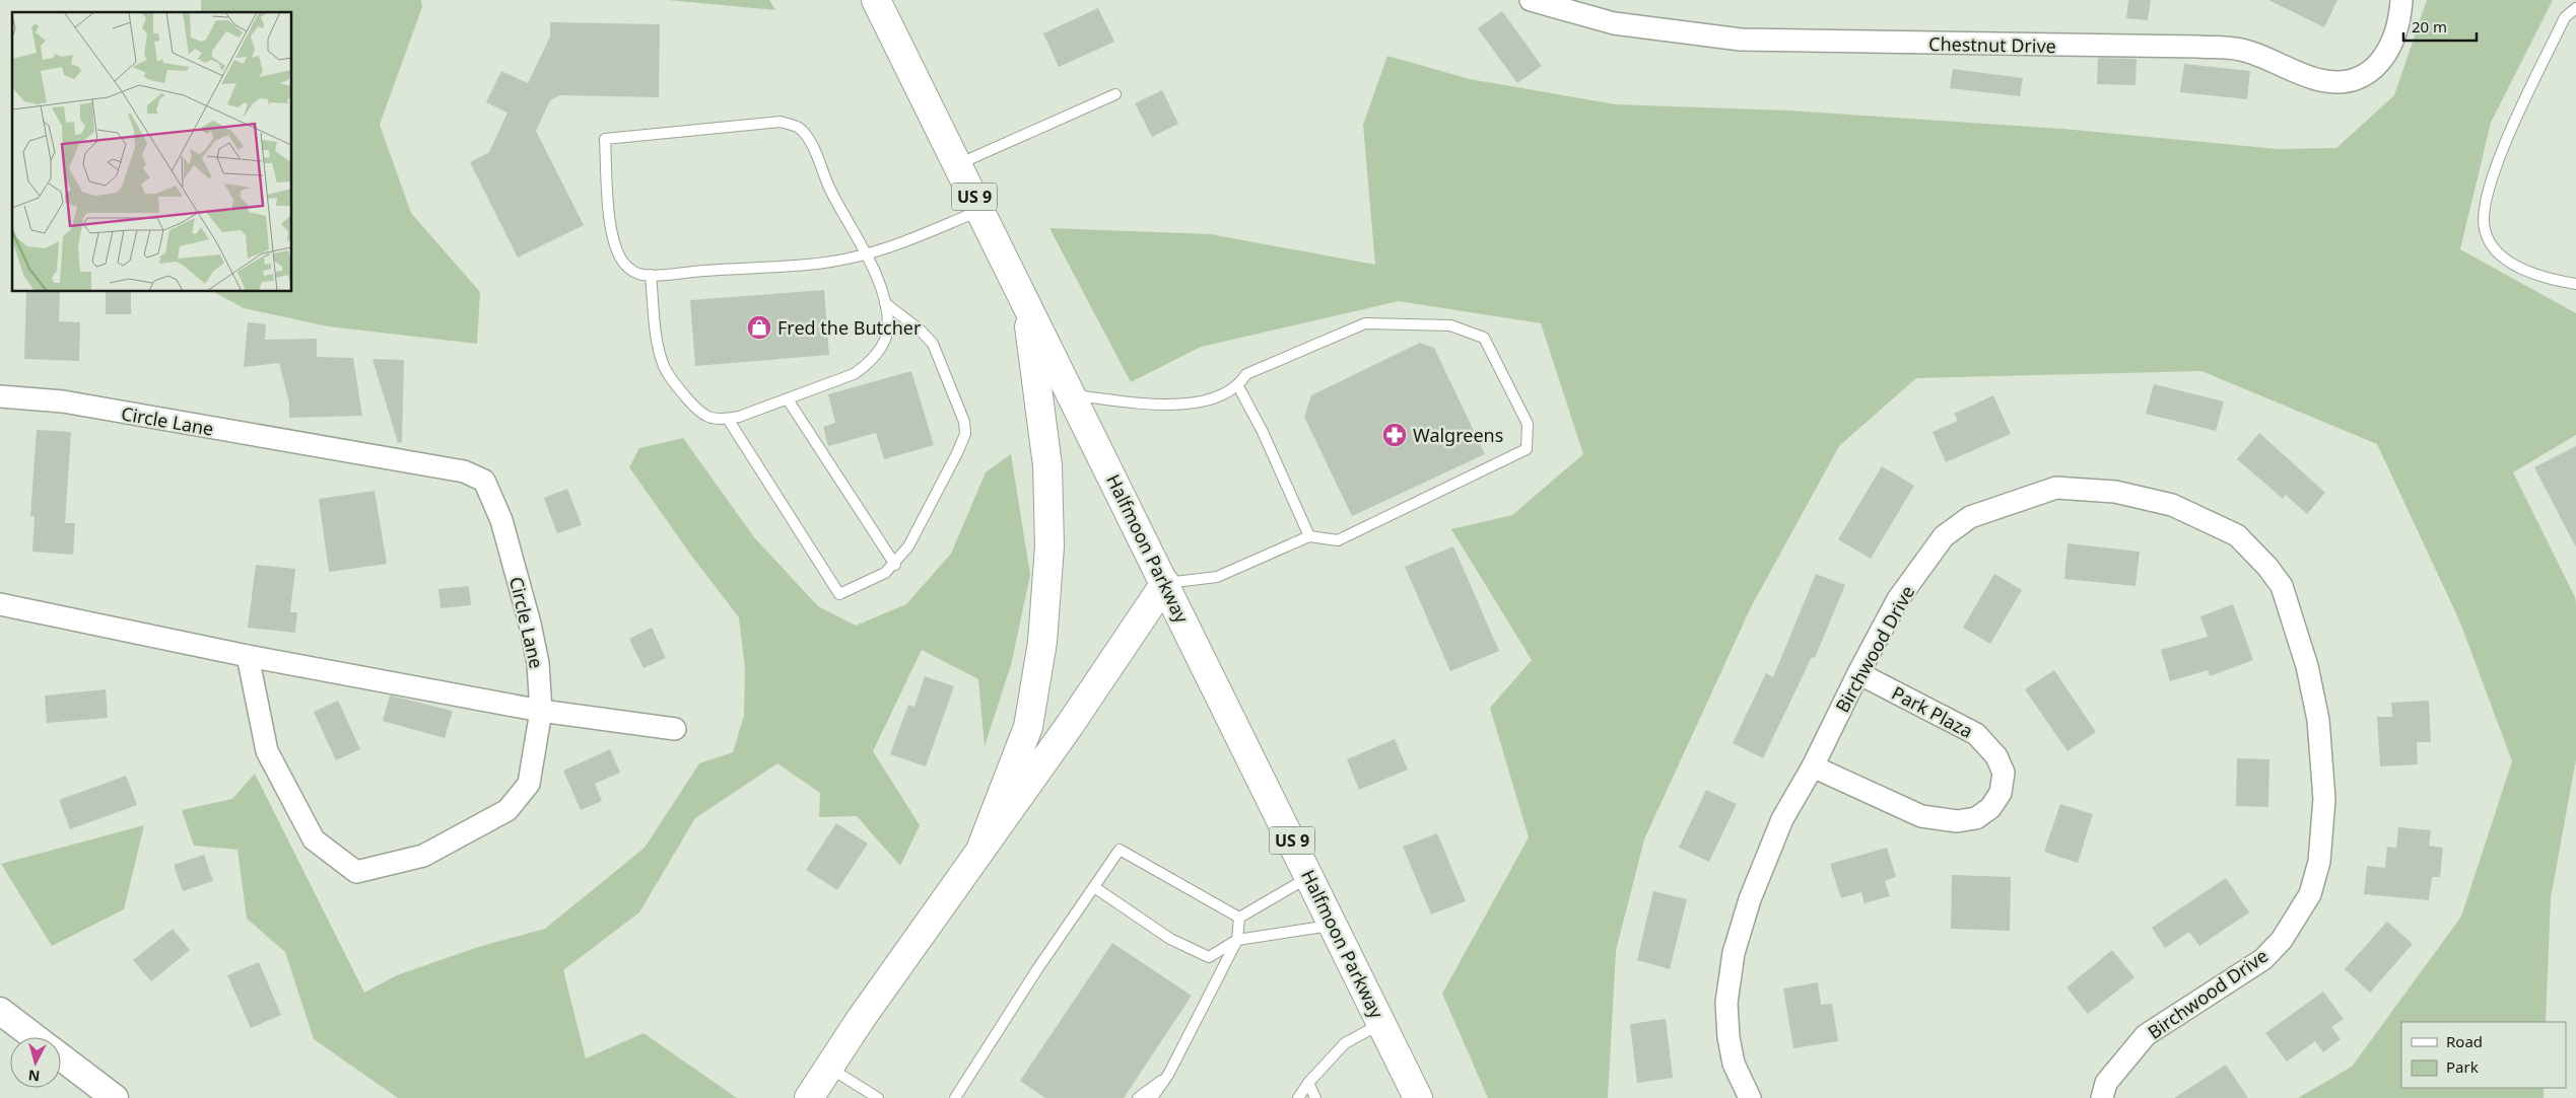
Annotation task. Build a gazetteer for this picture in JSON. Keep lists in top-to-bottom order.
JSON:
{
  "streets": {
    "main road": ["US 9", "Halfmoon Parkway"],
    "street": [
      "Chestnut Drive",
      "Circle Lane",
      "Birchwood Drive",
      "Park Plaza"
    ]
  },
  "crossings": [
    ["Birchwood Drive", "Park Plaza"]
  ],
  "places": {
    "shop": ["Fred the Butcher"],
    "pharmacy": ["Walgreens"]
  },
  "legend": ["Road", "Park"],
  "scale_bar": "20 m",
  "north": "bottom"
}
